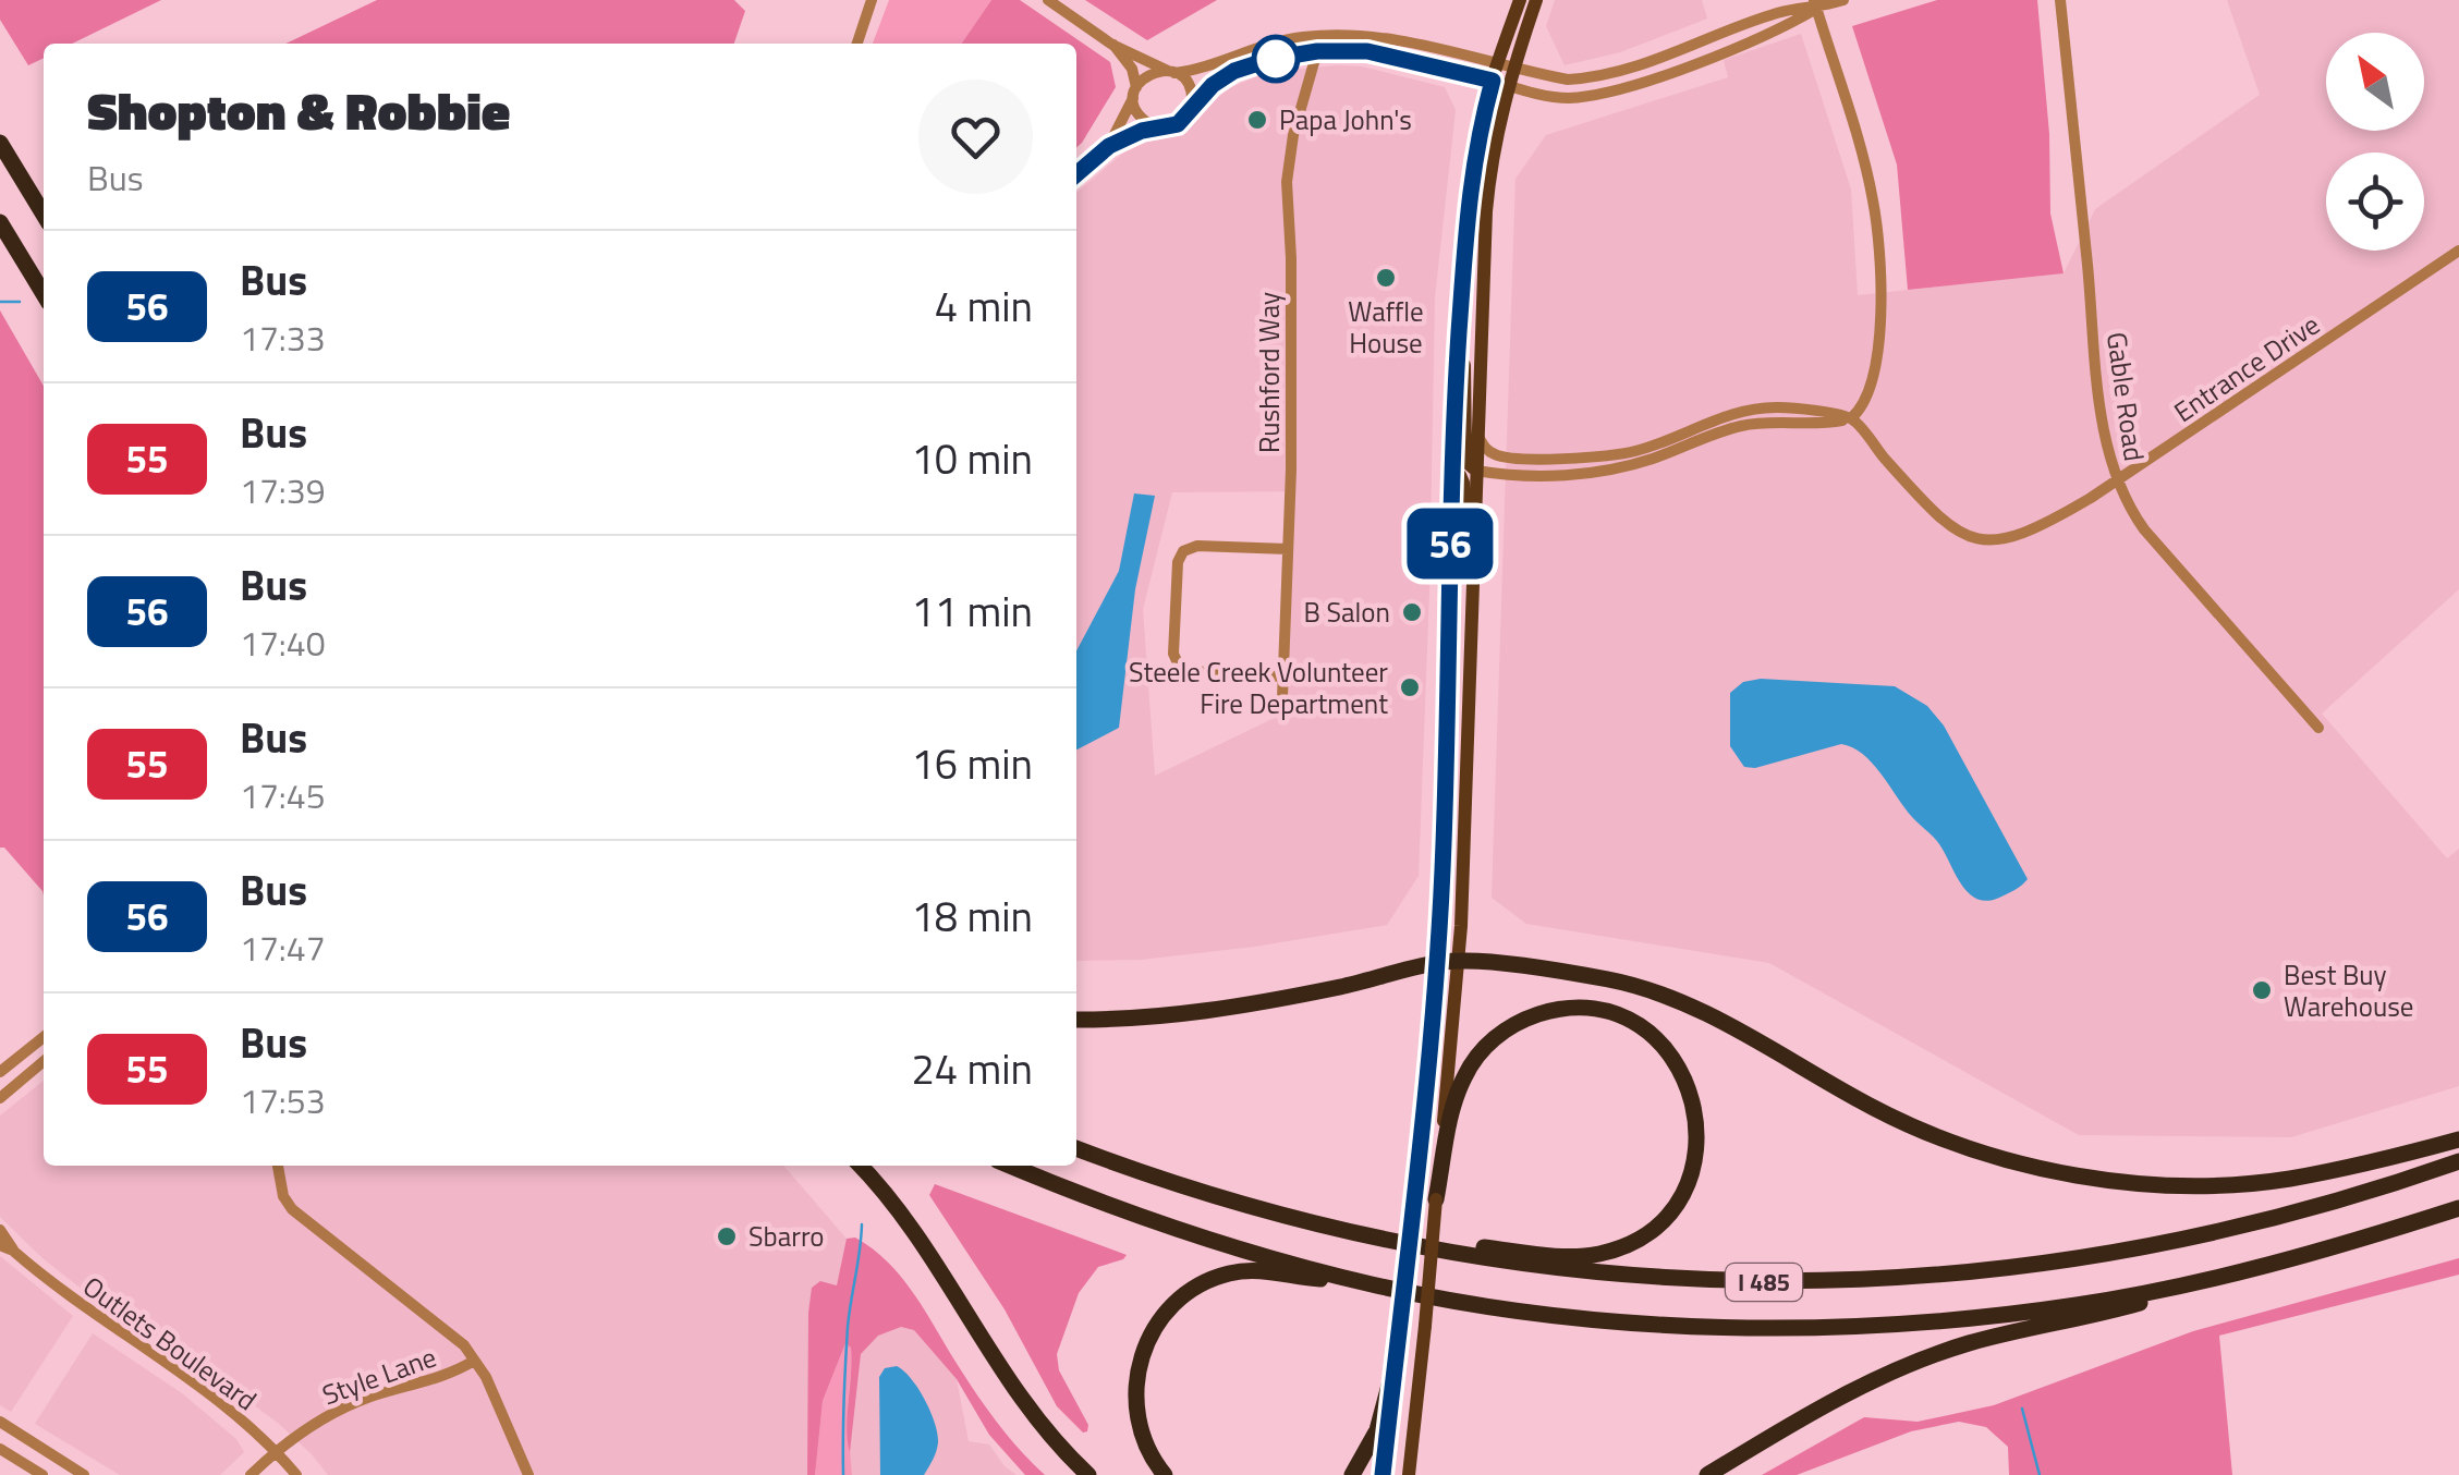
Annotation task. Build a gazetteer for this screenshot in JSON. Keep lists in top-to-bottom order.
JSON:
{
  "streets": {
    "highway": ["I 485"],
    "street": [
      "Entrance Drive",
      "Rushford Way",
      "Gable Road",
      "Outlets Boulevard",
      "Style Lane"
    ]
  },
  "crossings": [
    ["Entrance Drive", "Gable Road"],
    ["Outlets Boulevard", "Style Lane"]
  ],
  "places": [
    "Papa John's",
    "Waffle House",
    "B Salon",
    "Steele Creek Volunteer Fire Department",
    "Best Buy Warehouse",
    "Sbarro"
  ],
  "lines": ["bus line 56"],
  "north": "top left",
  "page": {
    "on_map": "56",
    "heading": ["Shopton & Robbie", "Bus"],
    "list": [
      {
        "mark": "56",
        "name": "Bus",
        "note": "17:33",
        "value": "4 min"
      },
      {
        "mark": "55",
        "name": "Bus",
        "note": "17:39",
        "value": "10 min"
      },
      {
        "mark": "56",
        "name": "Bus",
        "note": "17:40",
        "value": "11 min"
      },
      {
        "mark": "55",
        "name": "Bus",
        "note": "17:45",
        "value": "16 min"
      },
      {
        "mark": "56",
        "name": "Bus",
        "note": "17:47",
        "value": "18 min"
      },
      {
        "mark": "55",
        "name": "Bus",
        "note": "17:53",
        "value": "24 min"
      }
    ]
  }
}
